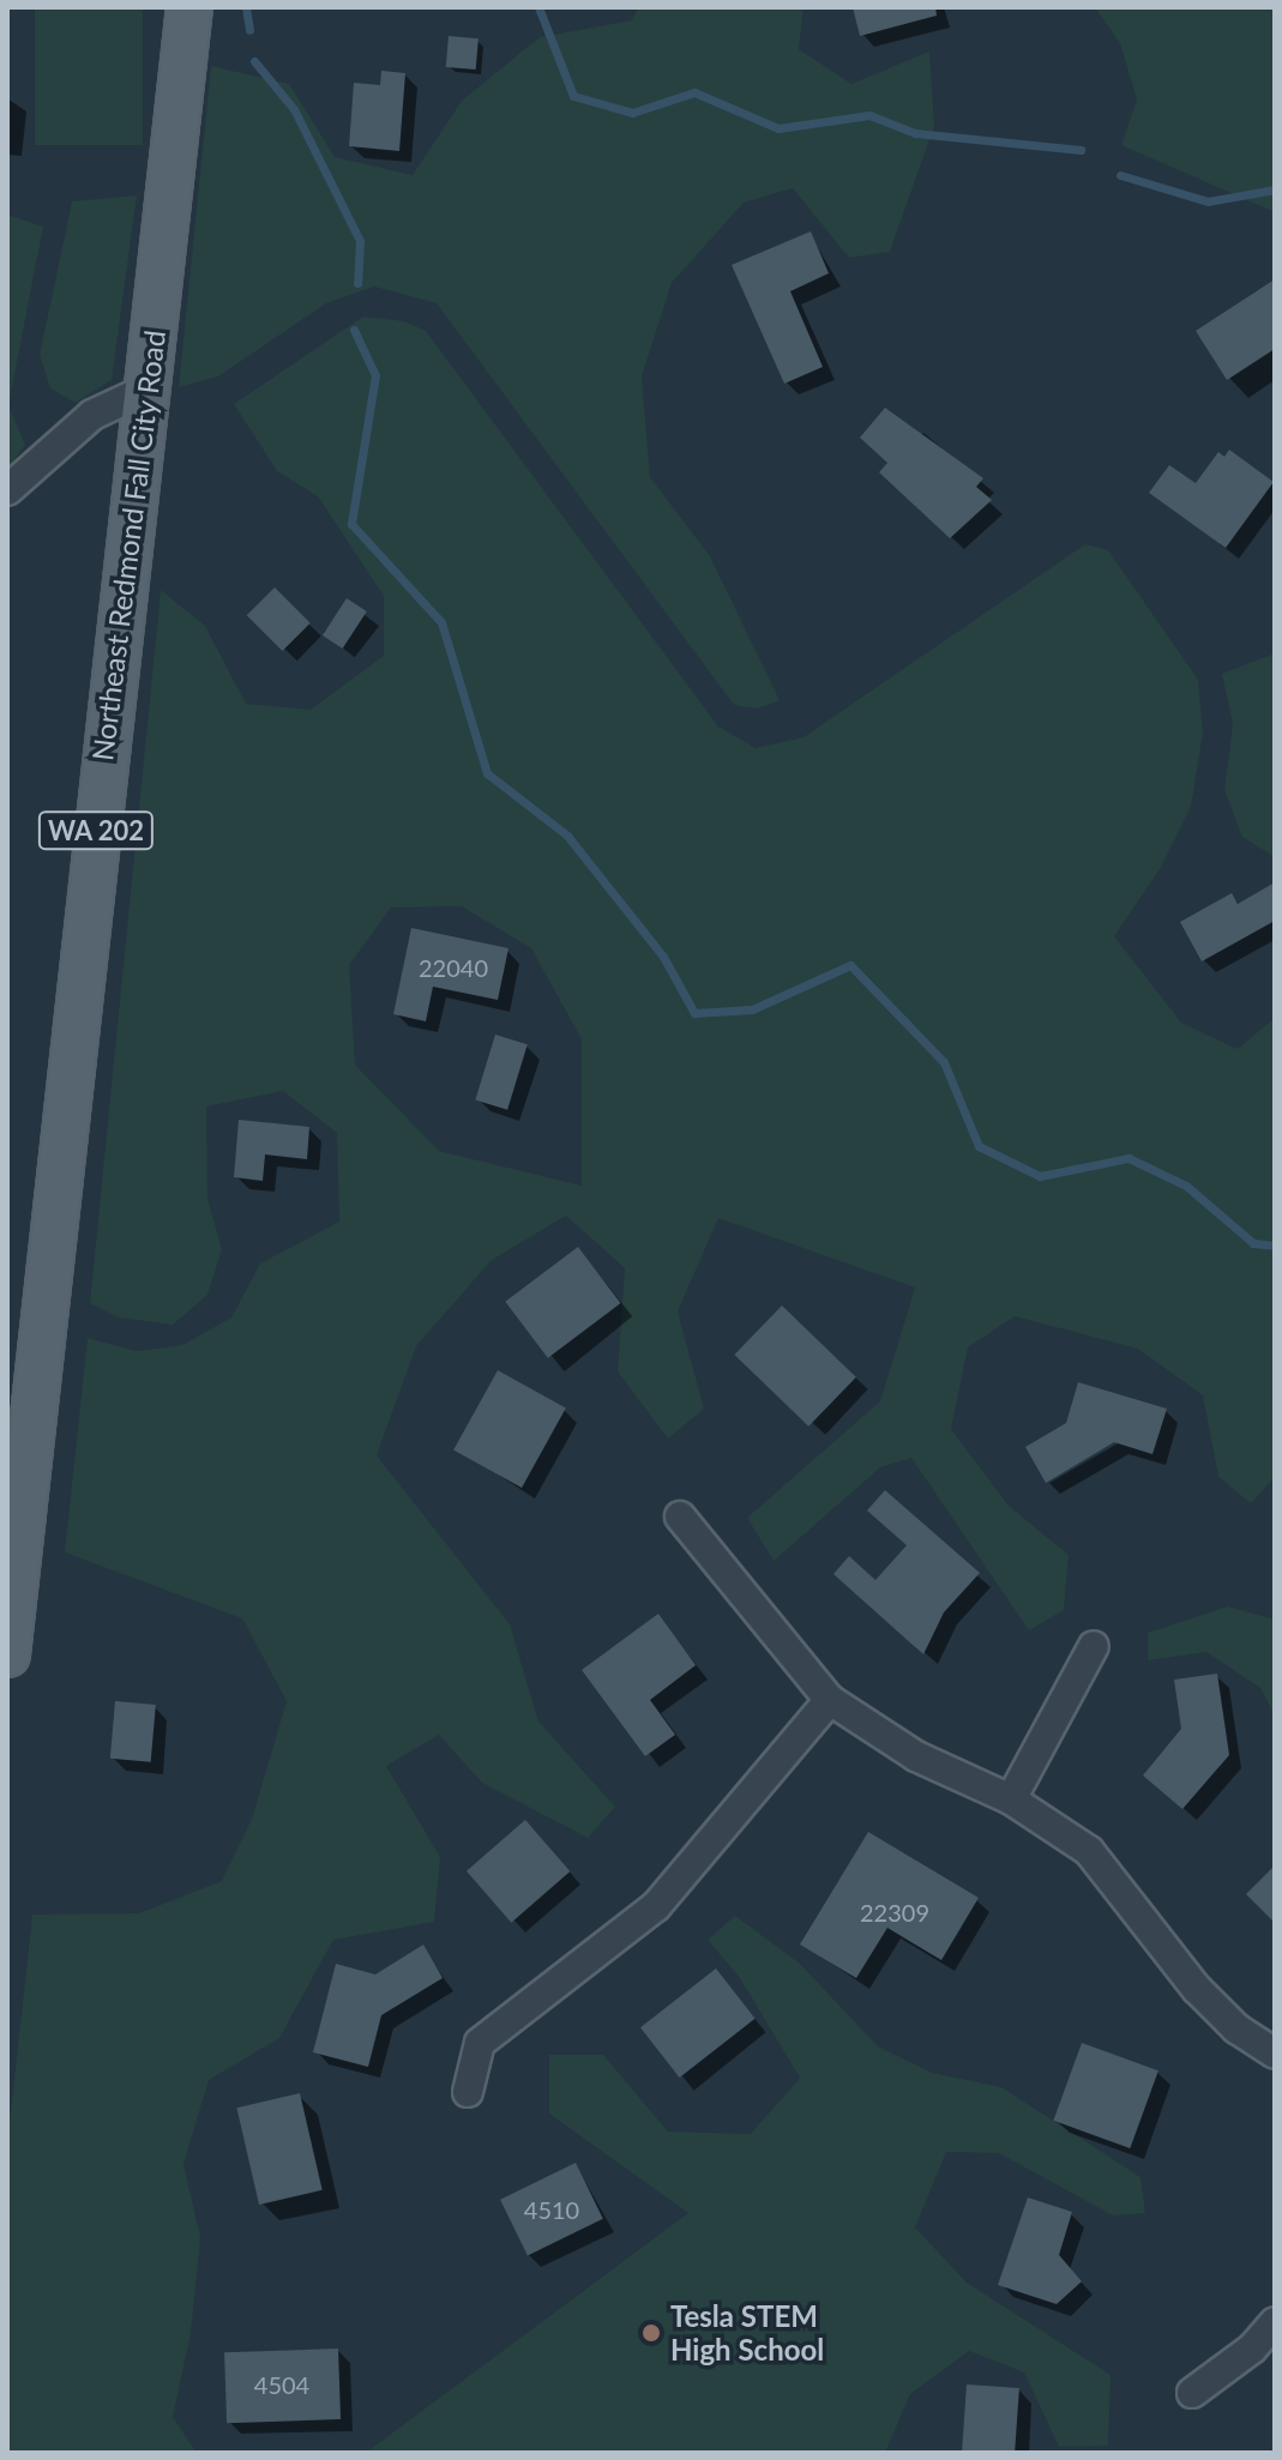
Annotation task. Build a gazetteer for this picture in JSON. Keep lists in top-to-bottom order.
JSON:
{
  "streets": {
    "main road": ["Northeast Redmond Fall City Road", "WA 202"]
  },
  "places": ["Tesla STEM High School"],
  "house_numbers": [
    "22040",
    "22309",
    "4510",
    "4504"
  ]
}
